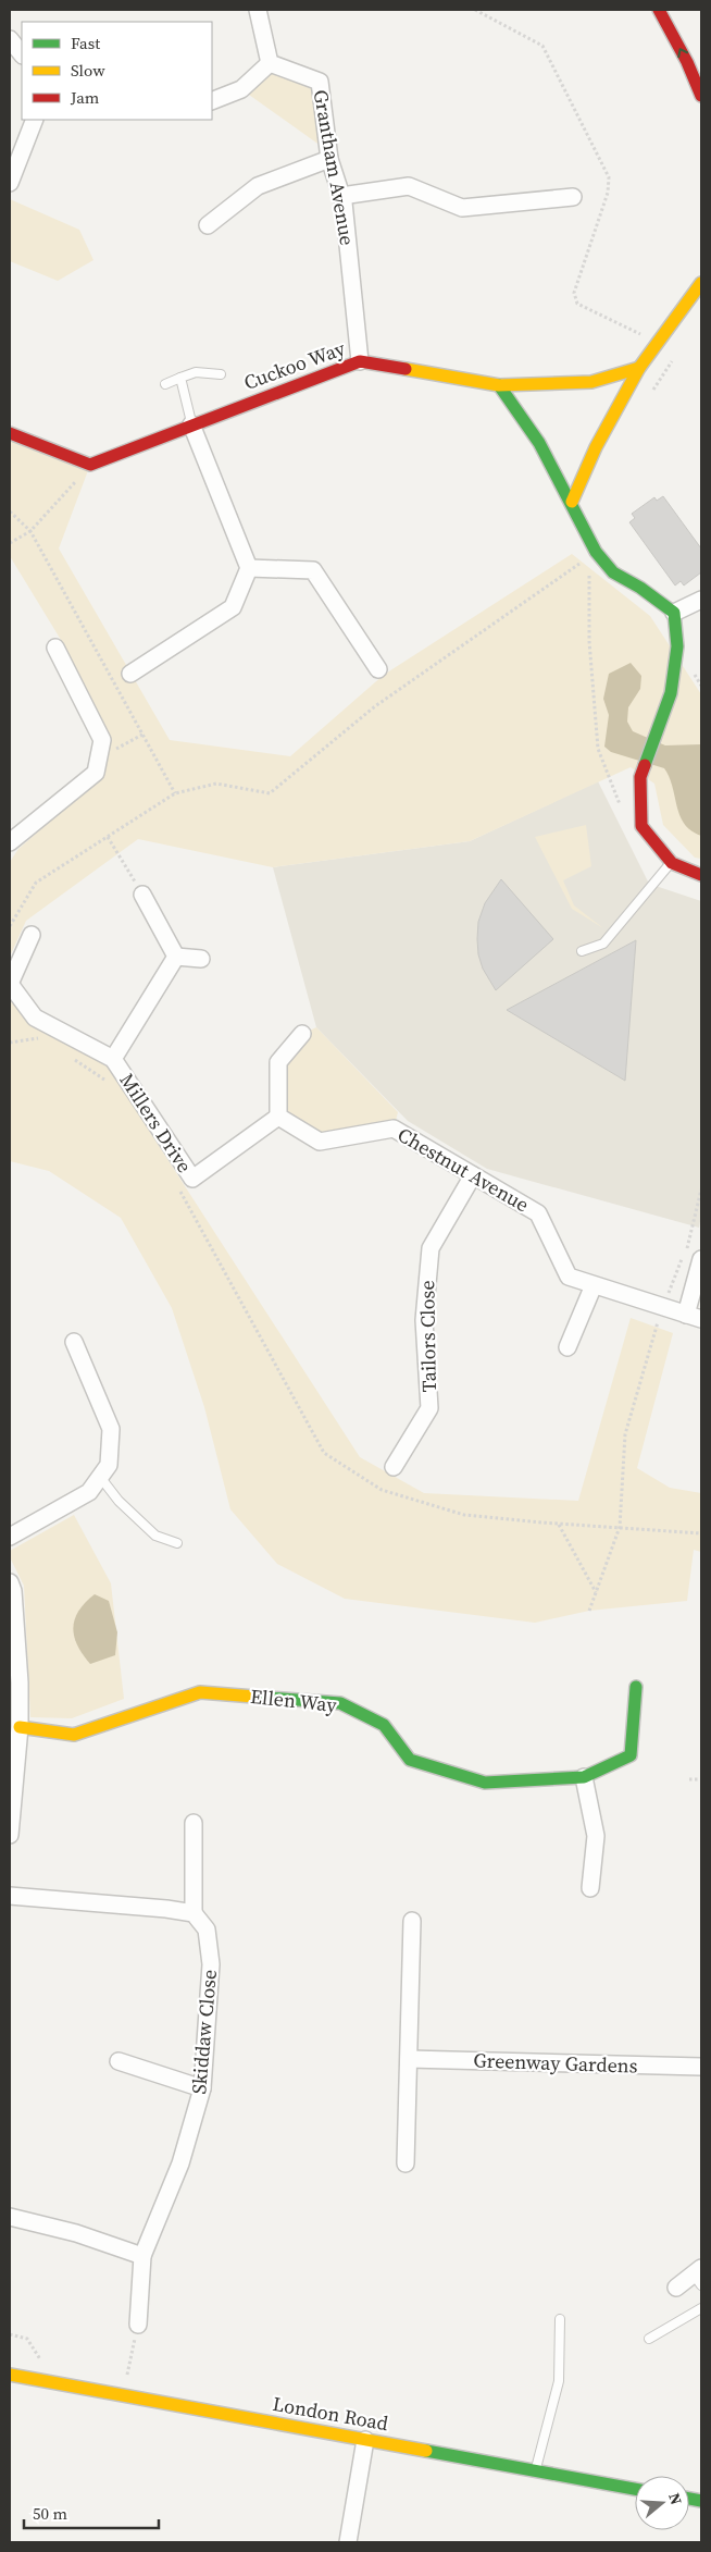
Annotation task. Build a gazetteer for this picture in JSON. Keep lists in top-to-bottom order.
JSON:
{
  "streets": {
    "main road": ["Cuckoo Way", "Ellen Way", "London Road"],
    "street": [
      "Grantham Avenue",
      "Millers Drive",
      "Chestnut Avenue",
      "Tailors Close",
      "Skiddaw Close",
      "Greenway Gardens"
    ]
  },
  "crossings": [
    ["Grantham Avenue", "Cuckoo Way"],
    ["Millers Drive", "Chestnut Avenue"],
    ["Chestnut Avenue", "Tailors Close"]
  ],
  "legend": ["Fast", "Slow", "Jam"],
  "scale_bar": "50 m",
  "north": "right"
}
